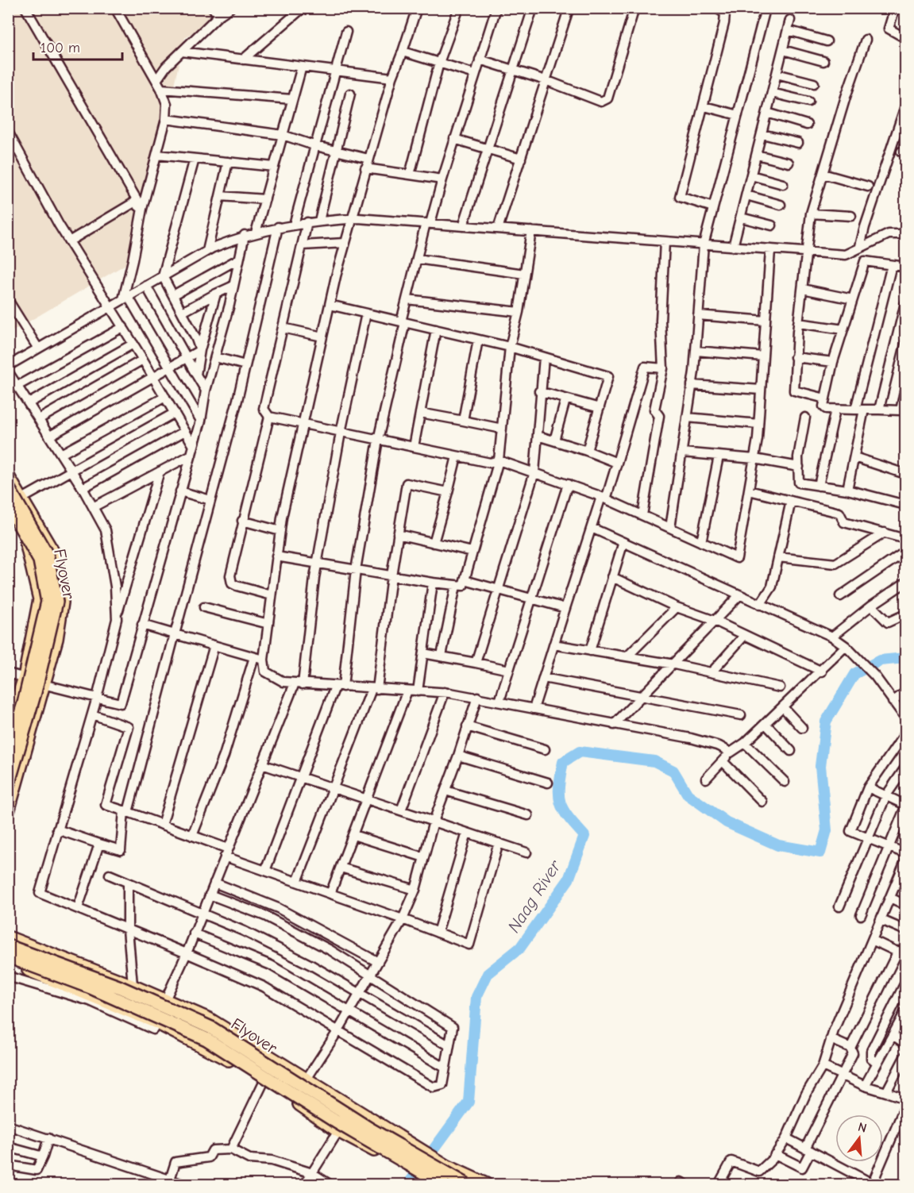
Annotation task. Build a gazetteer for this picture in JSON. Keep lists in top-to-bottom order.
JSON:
{
  "streets": {
    "highway": ["Flyover"]
  },
  "water": ["Naag River"],
  "scale_bar": "100 m",
  "north": "top"
}
